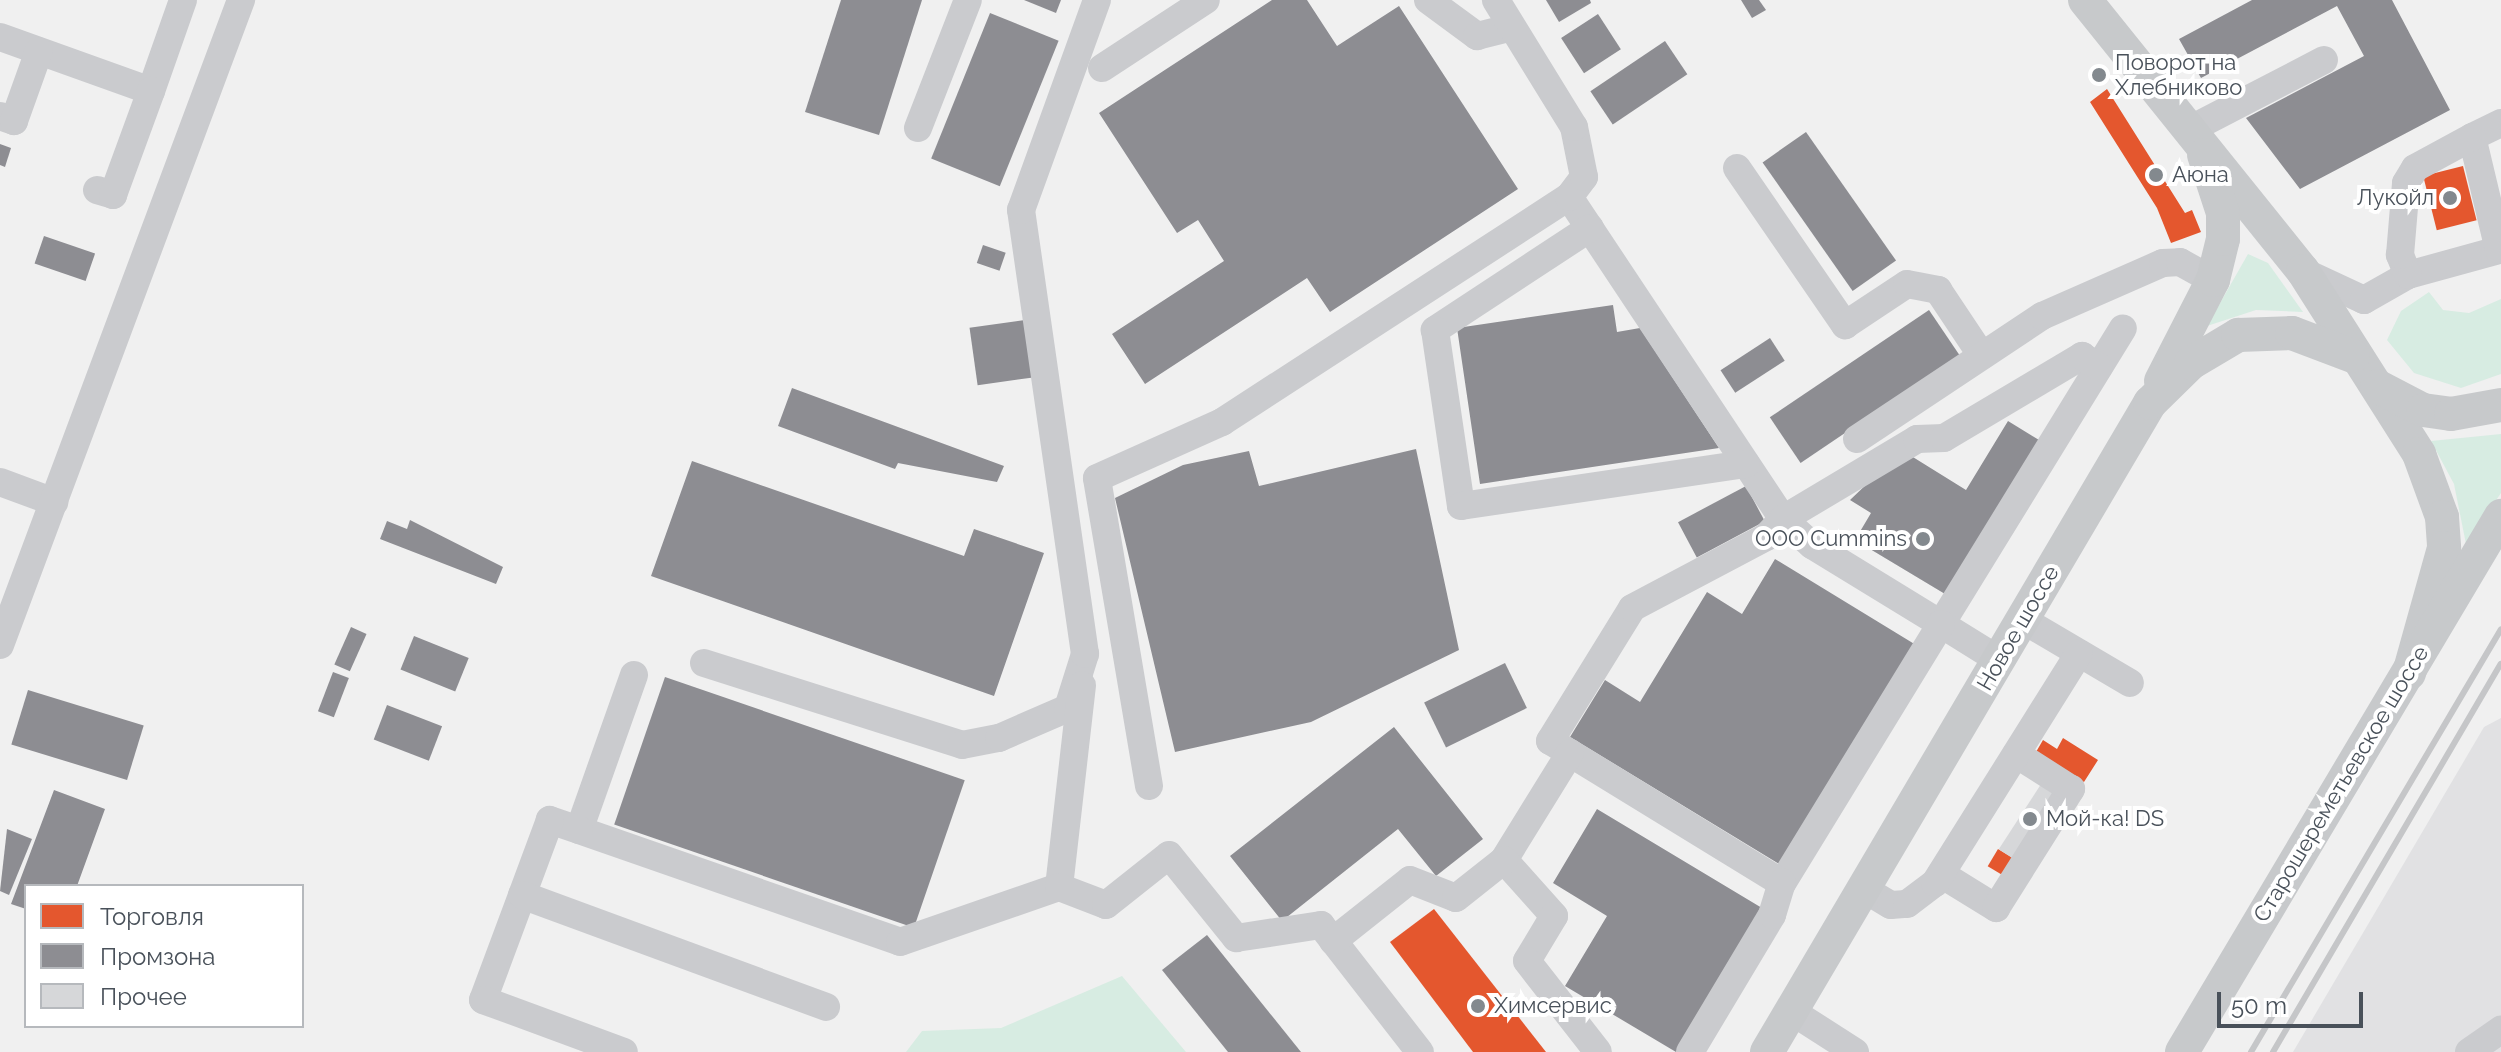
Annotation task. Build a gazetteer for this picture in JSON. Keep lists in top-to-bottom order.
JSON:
{
  "streets": {
    "main road": ["Новое шоссе", "Старошереметьевское шоссе"]
  },
  "places": [
    "Поворот на Хлебниково",
    "Аюна",
    "Лукойл",
    "OOO Cummins",
    "Мой-ка! DS",
    "Химсервис"
  ],
  "legend": ["Торговля", "Промзона", "Прочее"],
  "scale_bar": "50 m"
}
